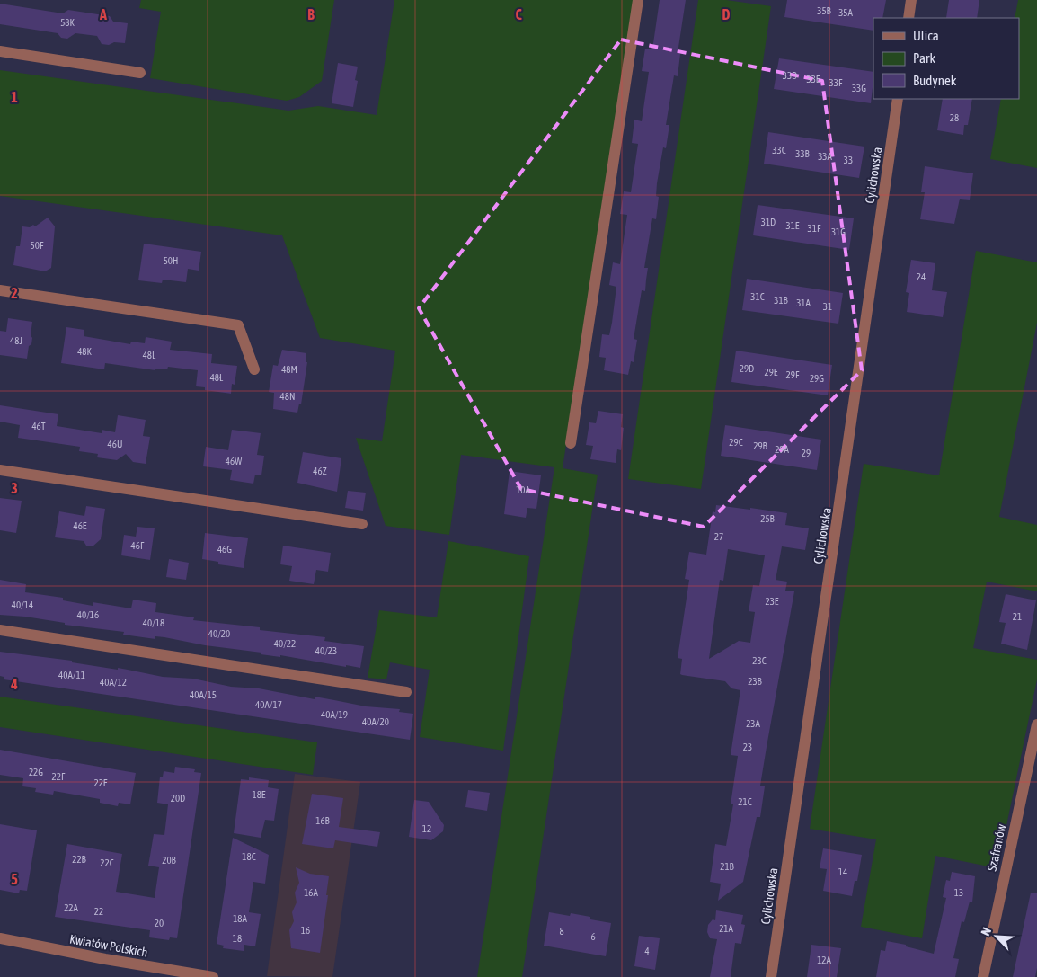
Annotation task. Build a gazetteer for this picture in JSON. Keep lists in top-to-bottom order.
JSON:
{
  "streets": {
    "street": ["Cylichowska", "Szafranów", "Kwiatów Polskich"]
  },
  "house_numbers": [
    "35B",
    "35A",
    "58K",
    "33D",
    "33E",
    "33F",
    "33G",
    "28",
    "33C",
    "33B",
    "33A",
    "33",
    "31D",
    "31E",
    "31F",
    "31G",
    "50F",
    "50H",
    "24",
    "31C",
    "31B",
    "31A",
    "31",
    "48J",
    "48K",
    "48L",
    "29D",
    "48M",
    "29E",
    "29F",
    "48Ł",
    "29G",
    "48N",
    "46T",
    "29C",
    "46U",
    "29B",
    "29A",
    "29",
    "46W",
    "46Z",
    "10A",
    "25B",
    "46E",
    "27",
    "46F",
    "46G",
    "23E",
    "40/14",
    "40/16",
    "21",
    "40/18",
    "40/20",
    "40/22",
    "40/23",
    "23C",
    "40A/11",
    "23B",
    "40A/12",
    "40A/15",
    "40A/17",
    "40A/19",
    "40A/20",
    "23A",
    "23",
    "22G",
    "22F",
    "22E",
    "18E",
    "20D",
    "21C",
    "16B",
    "12",
    "18C",
    "22B",
    "20B",
    "22C",
    "21B",
    "14",
    "16A",
    "13",
    "22A",
    "22",
    "18A",
    "20",
    "21A",
    "16",
    "8",
    "6",
    "18",
    "4",
    "12A"
  ],
  "legend": ["Ulica", "Park", "Budynek"],
  "north": "top left",
  "grid": {
    "columns": [
      "A",
      "B",
      "C",
      "D"
    ],
    "rows": [
      "1",
      "2",
      "3",
      "4",
      "5"
    ]
  }
}
